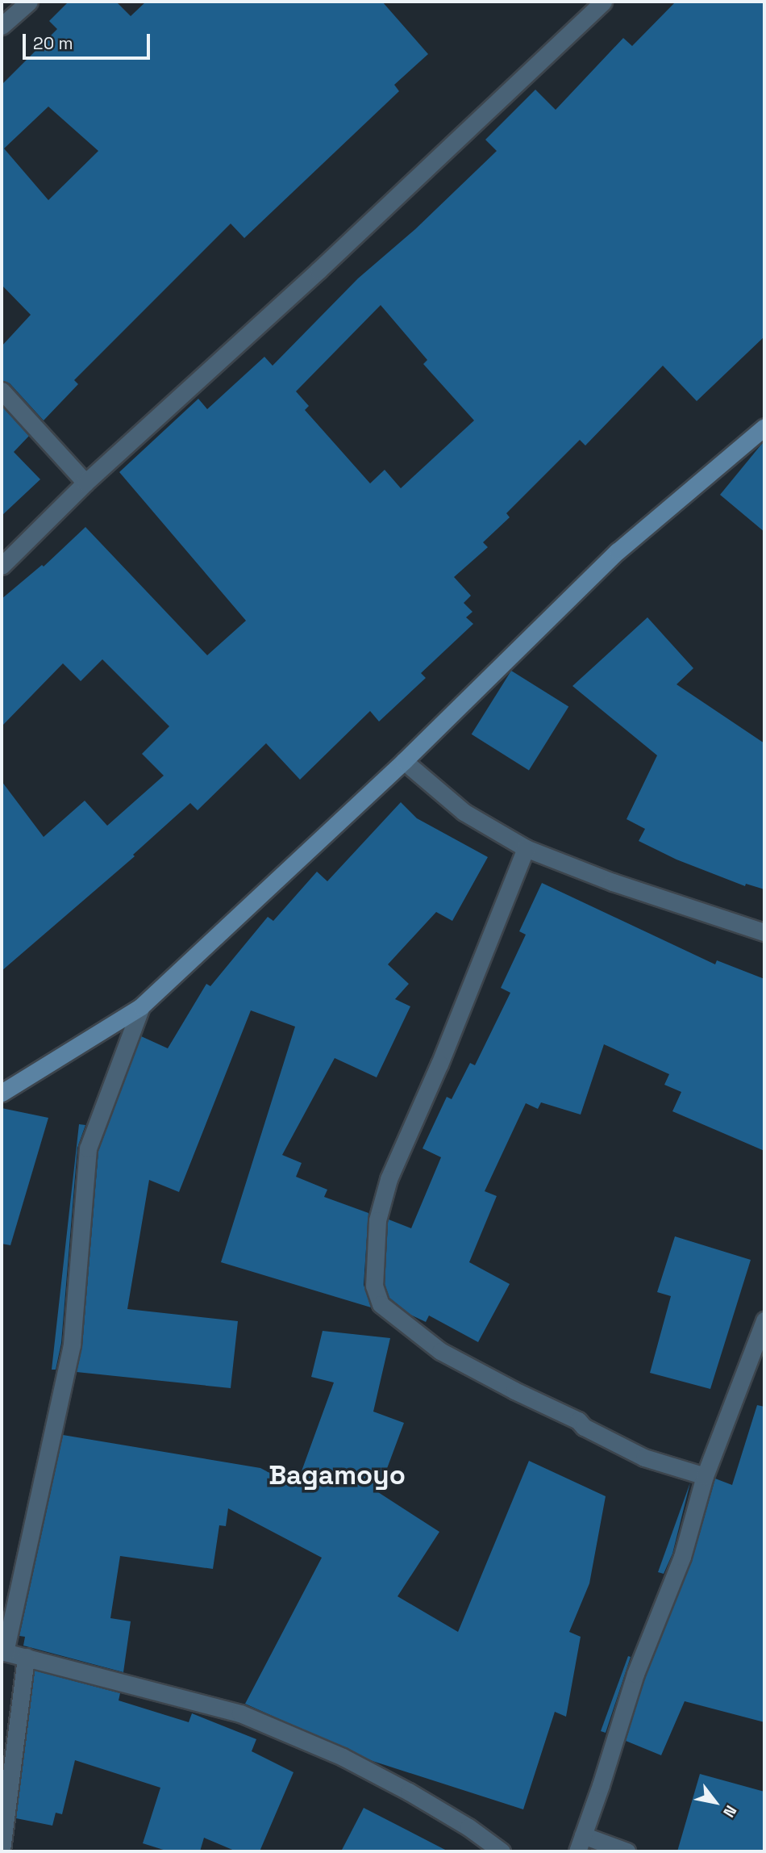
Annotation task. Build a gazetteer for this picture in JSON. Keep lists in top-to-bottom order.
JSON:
{
  "districts": ["Bagamoyo"],
  "scale_bar": "20 m",
  "north": "bottom right"
}
